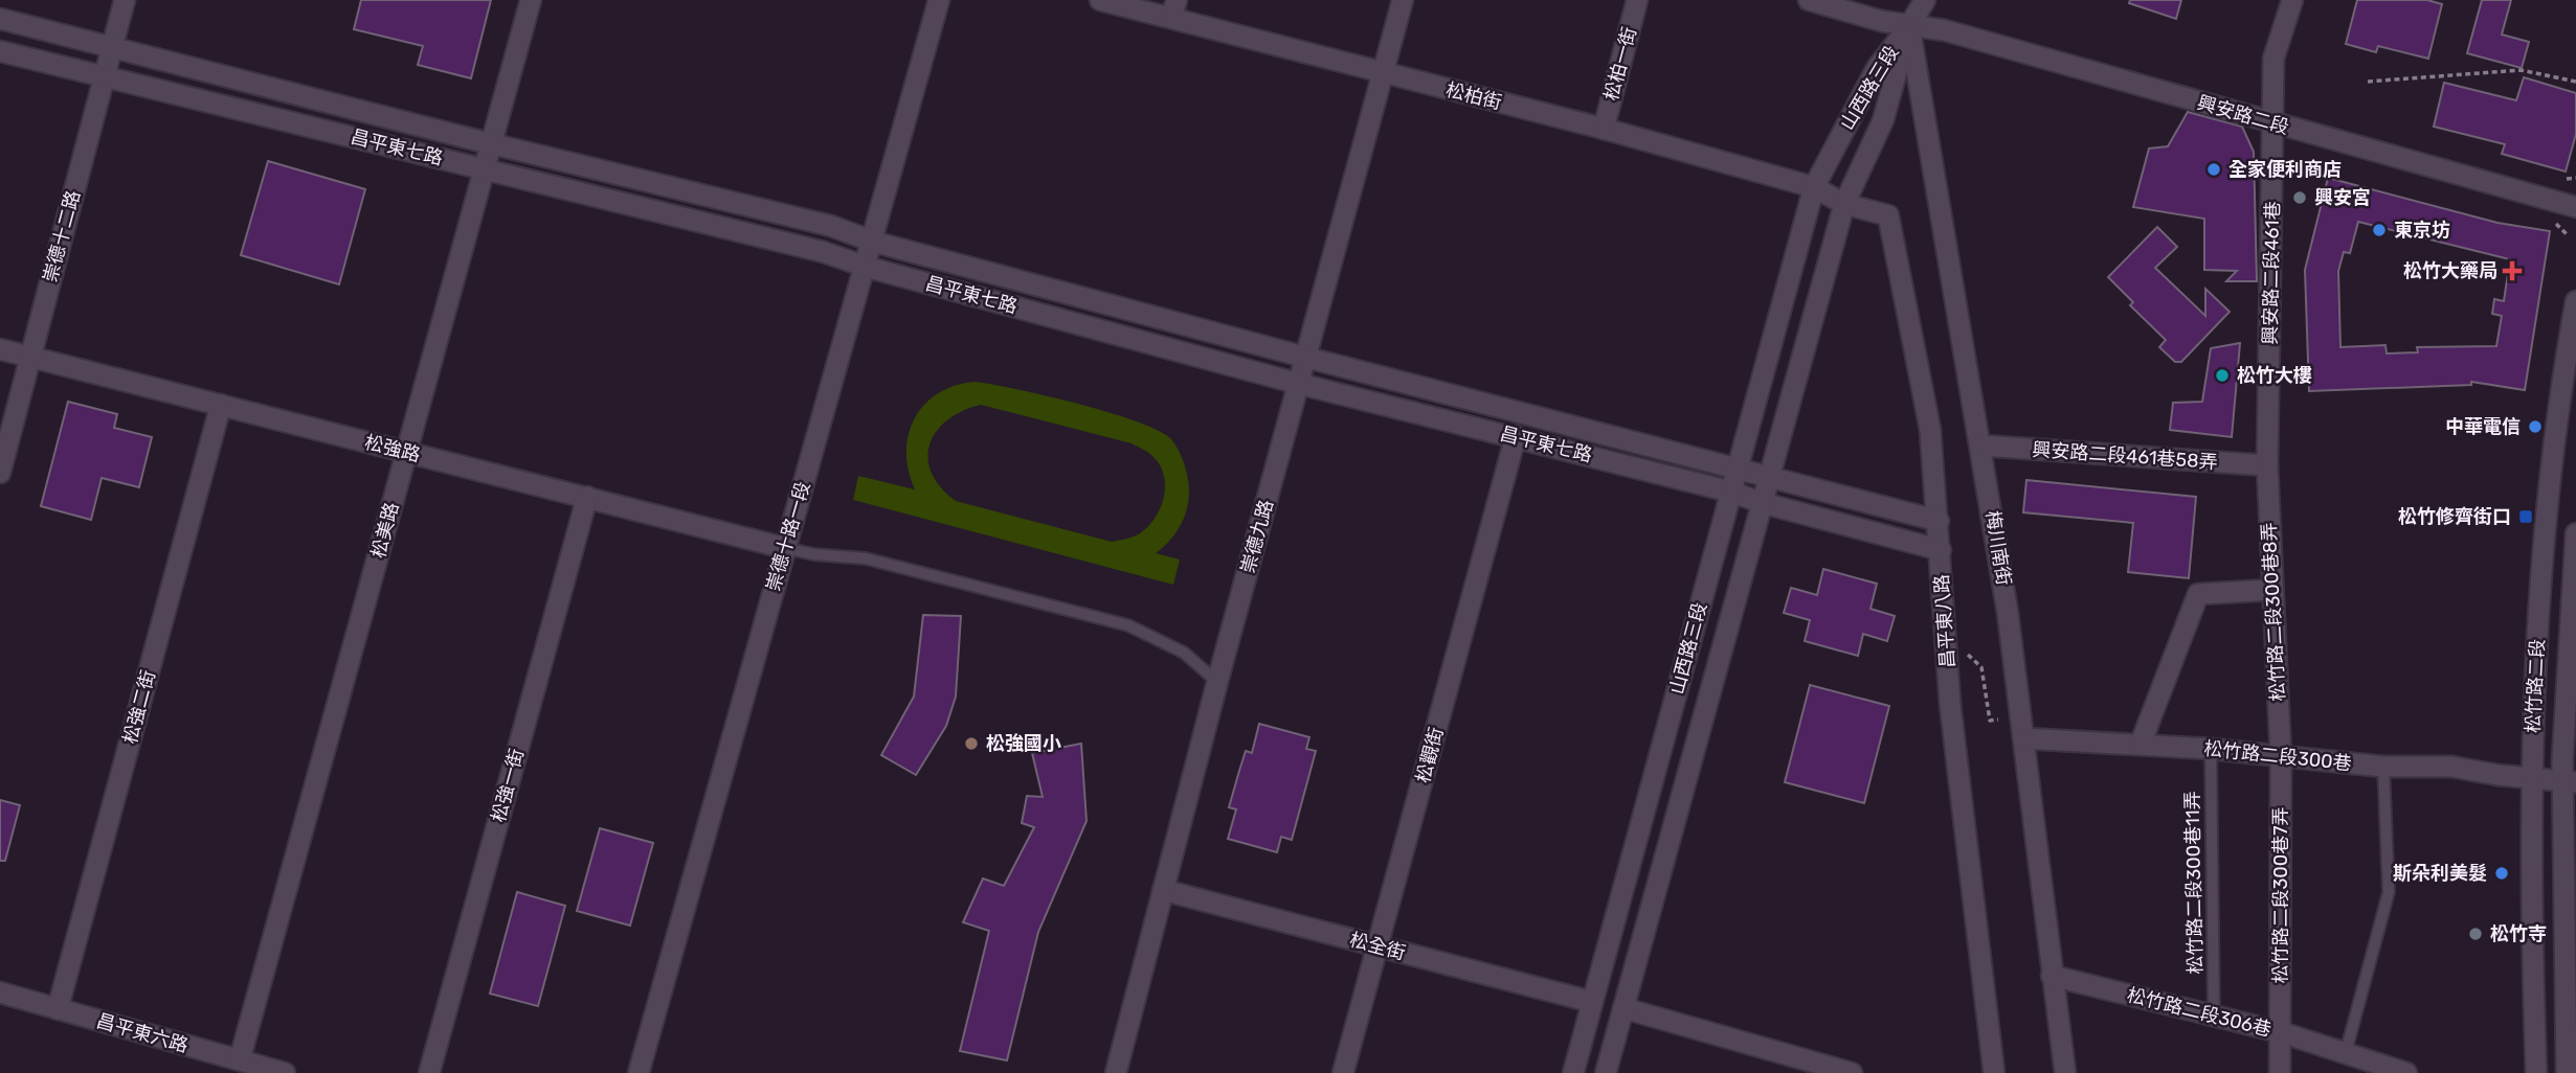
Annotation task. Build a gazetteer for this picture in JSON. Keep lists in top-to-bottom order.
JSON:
{
  "streets": {
    "street": [
      "松柏一街",
      "山西路三段",
      "松柏街",
      "興安路二段",
      "昌平東七路",
      "崇德十二路",
      "興安路二段461巷",
      "松強路",
      "興安路二段461巷58弄",
      "松美路",
      "崇德十路一段",
      "崇德九路",
      "梅川南街",
      "松竹路二段300巷8弄",
      "昌平東八路",
      "松竹路二段",
      "松強二街",
      "松觀街",
      "松竹路二段300巷",
      "松強一街",
      "松竹路二段300巷7弄",
      "松全街",
      "松竹路二段306巷",
      "昌平東六路"
    ],
    "lane": ["松竹路二段300巷11弄"]
  },
  "crossings": [
    ["松柏一街", "松柏街"],
    ["山西路三段", "松柏街"],
    ["山西路三段", "興安路二段"],
    ["山西路三段", "昌平東七路"],
    ["山西路三段", "梅川南街"],
    ["山西路三段", "昌平東八路"],
    ["山西路三段", "松全街"],
    ["松柏街", "崇德九路"],
    ["松柏街", "昌平東八路"],
    ["興安路二段", "興安路二段461巷"],
    ["興安路二段", "梅川南街"],
    ["昌平東七路", "崇德十二路"],
    ["昌平東七路", "松美路"],
    ["昌平東七路", "崇德十路一段"],
    ["昌平東七路", "崇德九路"],
    ["昌平東七路", "昌平東八路"],
    ["昌平東七路", "松觀街"],
    ["崇德十二路", "松強路"],
    ["興安路二段461巷", "興安路二段461巷58弄"],
    ["興安路二段461巷", "松竹路二段300巷8弄"],
    ["松強路", "松美路"],
    ["松強路", "崇德十路一段"],
    ["松強路", "松強二街"],
    ["松強路", "松強一街"],
    ["興安路二段461巷58弄", "梅川南街"],
    ["興安路二段461巷58弄", "松竹路二段300巷8弄"],
    ["松美路", "昌平東六路"],
    ["崇德九路", "松全街"],
    ["梅川南街", "松竹路二段300巷"],
    ["梅川南街", "松竹路二段306巷"],
    ["松竹路二段300巷8弄", "松竹路二段300巷"],
    ["松竹路二段300巷8弄", "松竹路二段300巷7弄"],
    ["松竹路二段", "松竹路二段300巷"],
    ["松強二街", "昌平東六路"],
    ["松觀街", "松全街"],
    ["松竹路二段300巷", "松竹路二段300巷11弄"],
    ["松竹路二段300巷", "松竹路二段300巷7弄"],
    ["松竹路二段300巷11弄", "松竹路二段306巷"],
    ["松竹路二段300巷7弄", "松竹路二段306巷"]
  ],
  "places": {
    "other": [
      "全家便利商店",
      "興安宮",
      "東京坊",
      "松竹大樓",
      "中華電信",
      "松強國小",
      "斯朵利美髮",
      "松竹寺"
    ],
    "health": ["松竹大藥局"],
    "transit": ["松竹修齊街口"]
  }
}
